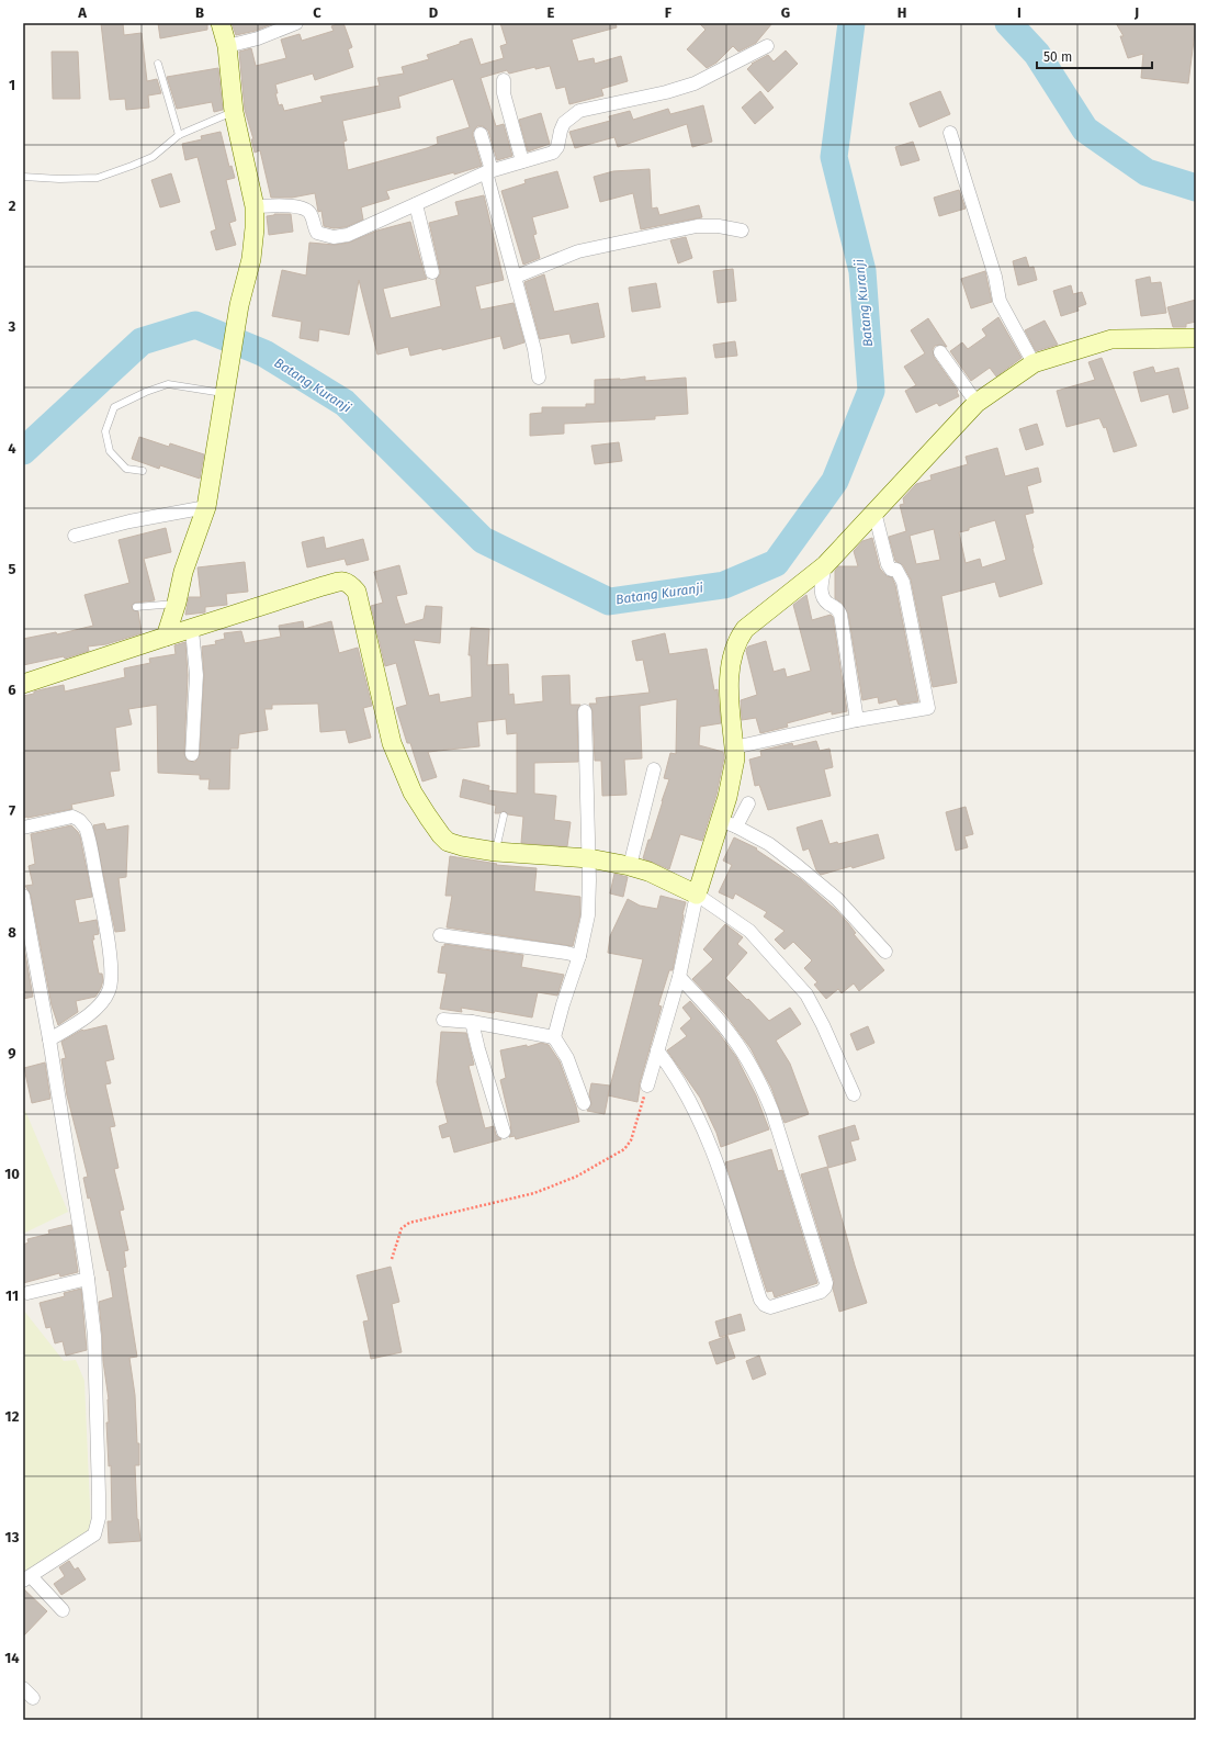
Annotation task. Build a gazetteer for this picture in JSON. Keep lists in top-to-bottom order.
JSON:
{
  "water": ["Batang Kuranji"],
  "scale_bar": "50 m",
  "grid": {
    "columns": [
      "A",
      "B",
      "C",
      "D",
      "E",
      "F",
      "G",
      "H",
      "I",
      "J"
    ],
    "rows": [
      "1",
      "2",
      "3",
      "4",
      "5",
      "6",
      "7",
      "8",
      "9",
      "10",
      "11",
      "12",
      "13",
      "14"
    ]
  }
}
